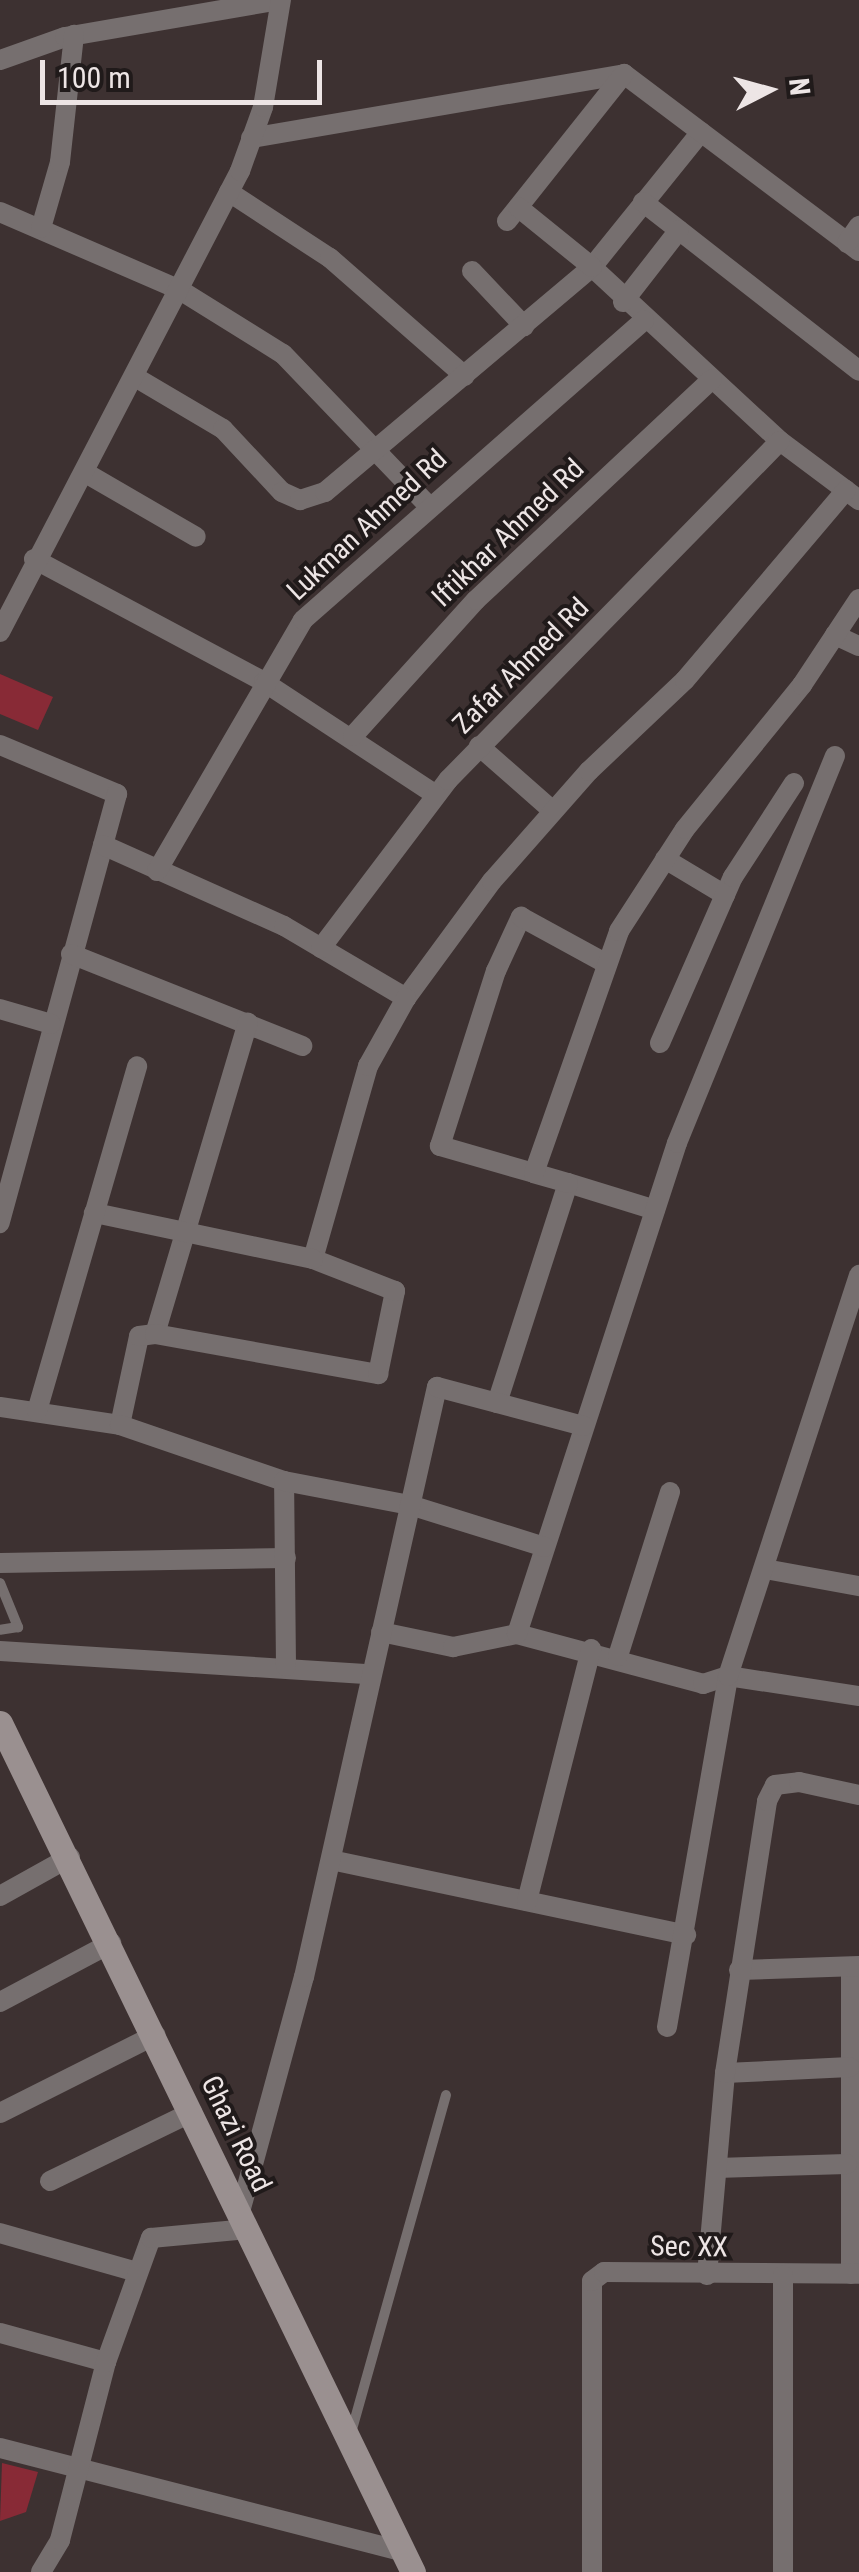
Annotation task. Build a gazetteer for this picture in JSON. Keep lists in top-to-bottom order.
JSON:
{
  "streets": {
    "main road": ["Ghazi Road"],
    "street": [
      "Lukman Ahmed Rd",
      "Iftikhar Ahmed Rd",
      "Zafar Ahmed Rd",
      "Sec XX"
    ]
  },
  "scale_bar": "100 m",
  "north": "right"
}
